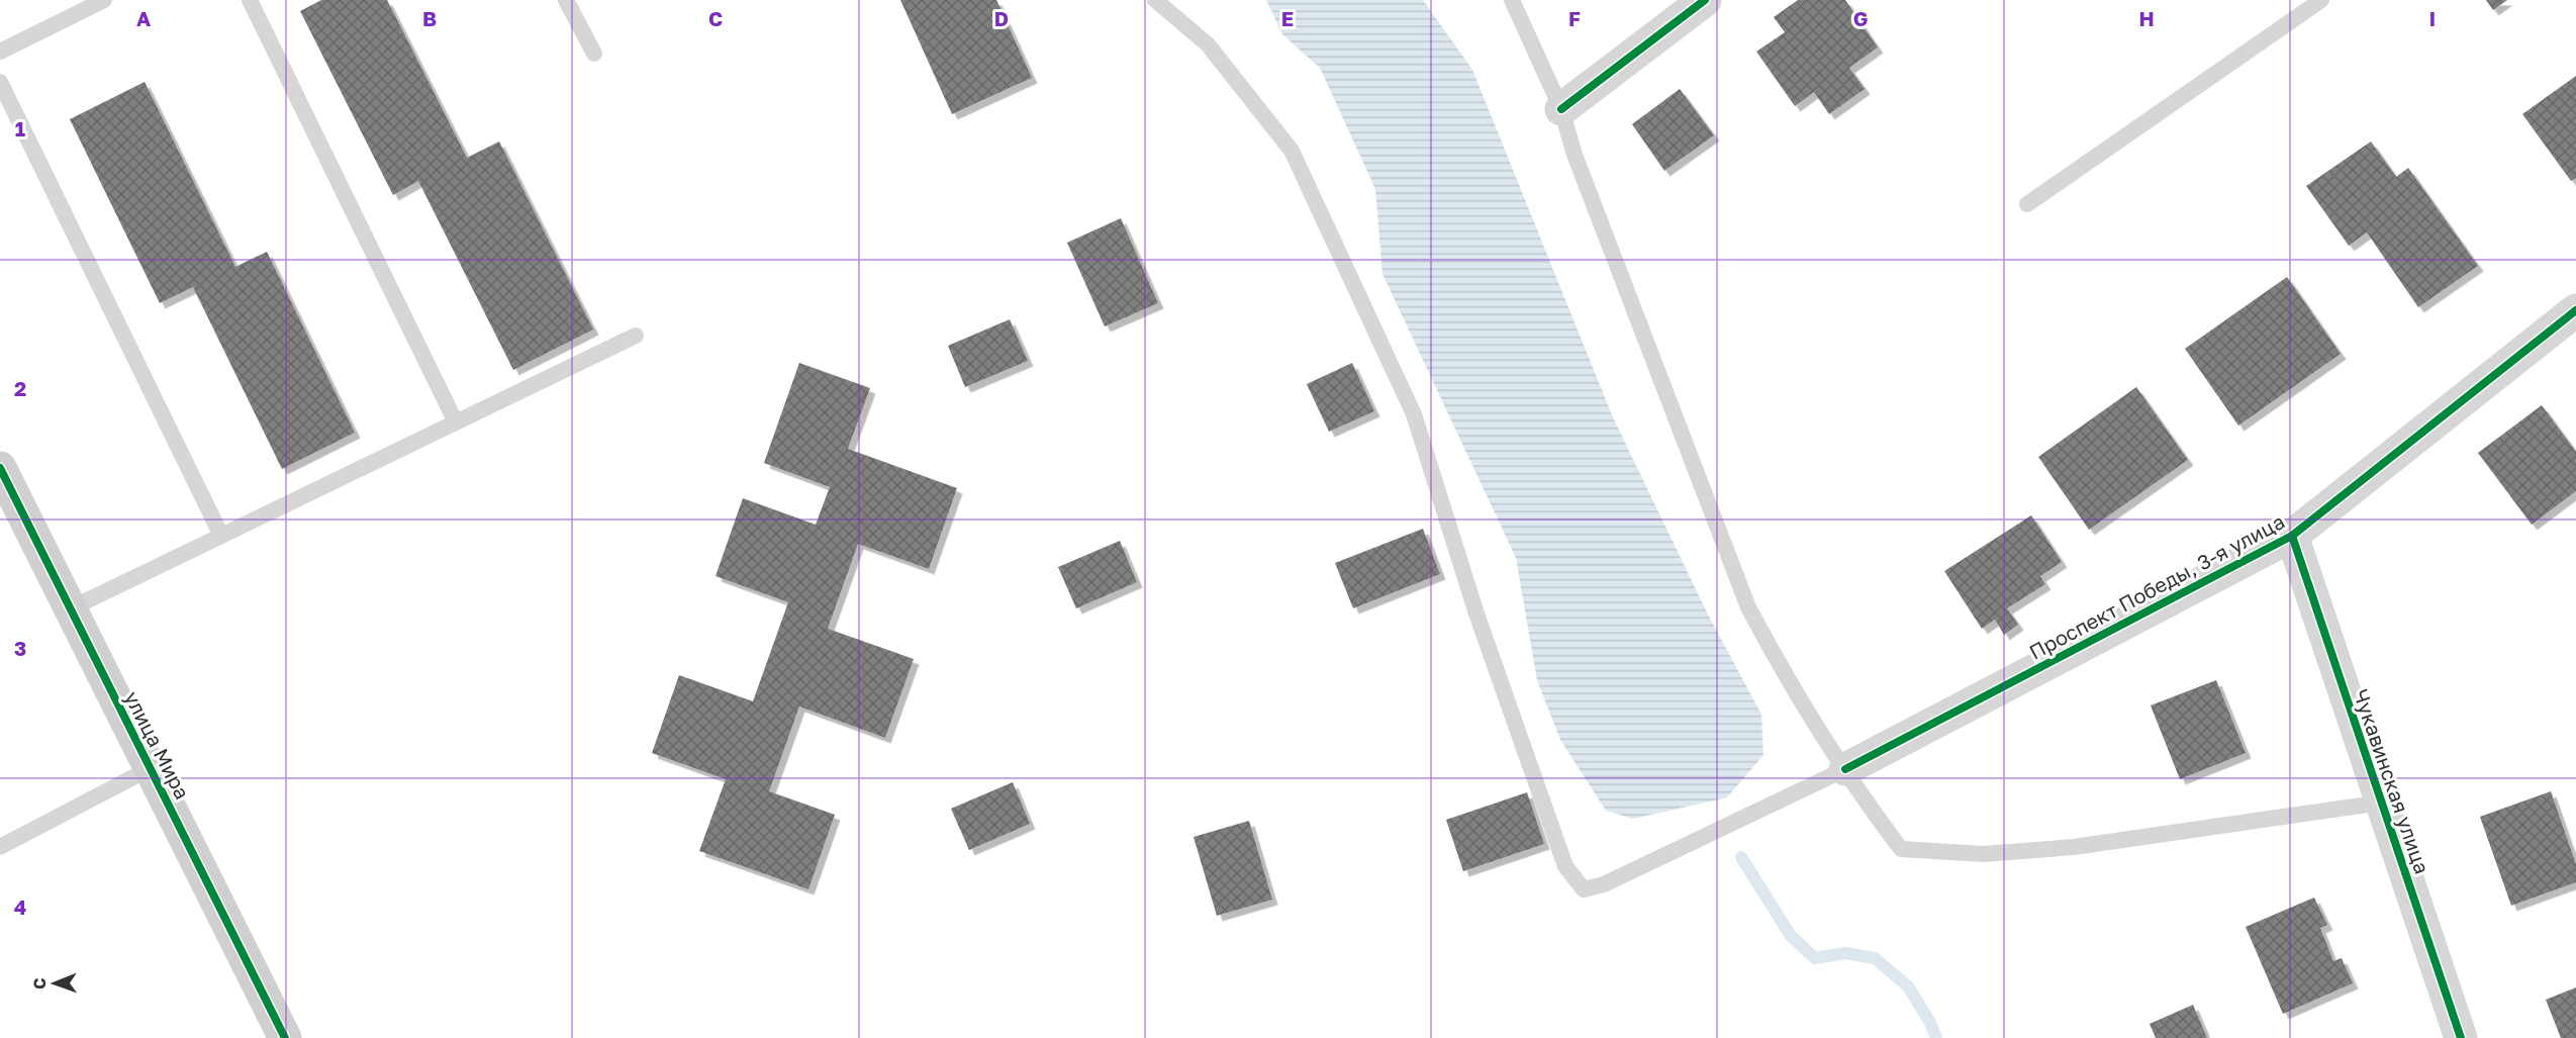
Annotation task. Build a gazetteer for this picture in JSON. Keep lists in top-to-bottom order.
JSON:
{
  "streets": {
    "street": ["Проспект Победы, 3-я улица", "улица Мира", "Чукавинская улица"]
  },
  "crossings": [
    ["Проспект Победы, 3-я улица", "Чукавинская улица"]
  ],
  "north": "left",
  "grid": {
    "columns": [
      "A",
      "B",
      "C",
      "D",
      "E",
      "F",
      "G",
      "H",
      "I"
    ],
    "rows": [
      "1",
      "2",
      "3",
      "4"
    ]
  }
}
